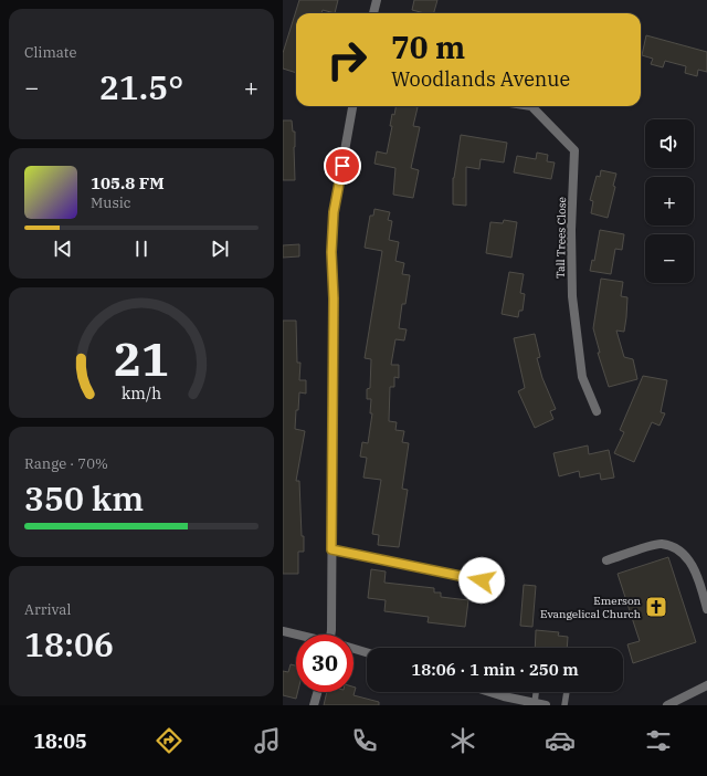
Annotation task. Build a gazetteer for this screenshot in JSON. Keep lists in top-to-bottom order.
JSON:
{
  "streets": {
    "street": ["Tall Trees Close"]
  },
  "places": {
    "church": ["Emerson Evangelical Church"]
  },
  "page": {
    "tile": [
      "Climate",
      ["Range · 70%", "350 km"],
      ["Arrival", "18:06"]
    ],
    "turn": ["70 m", "Woodlands Avenue"],
    "heat": ["−", "21.5°", "+"],
    "map_buttons": ["+", "−"],
    "song": ["105.8 FM", "Music"],
    "limit": "30",
    "trip": "18:06 · 1 min · 250 m",
    "tabs": "18:05",
    "gauge": ["21", "km/h"]
  }
}
